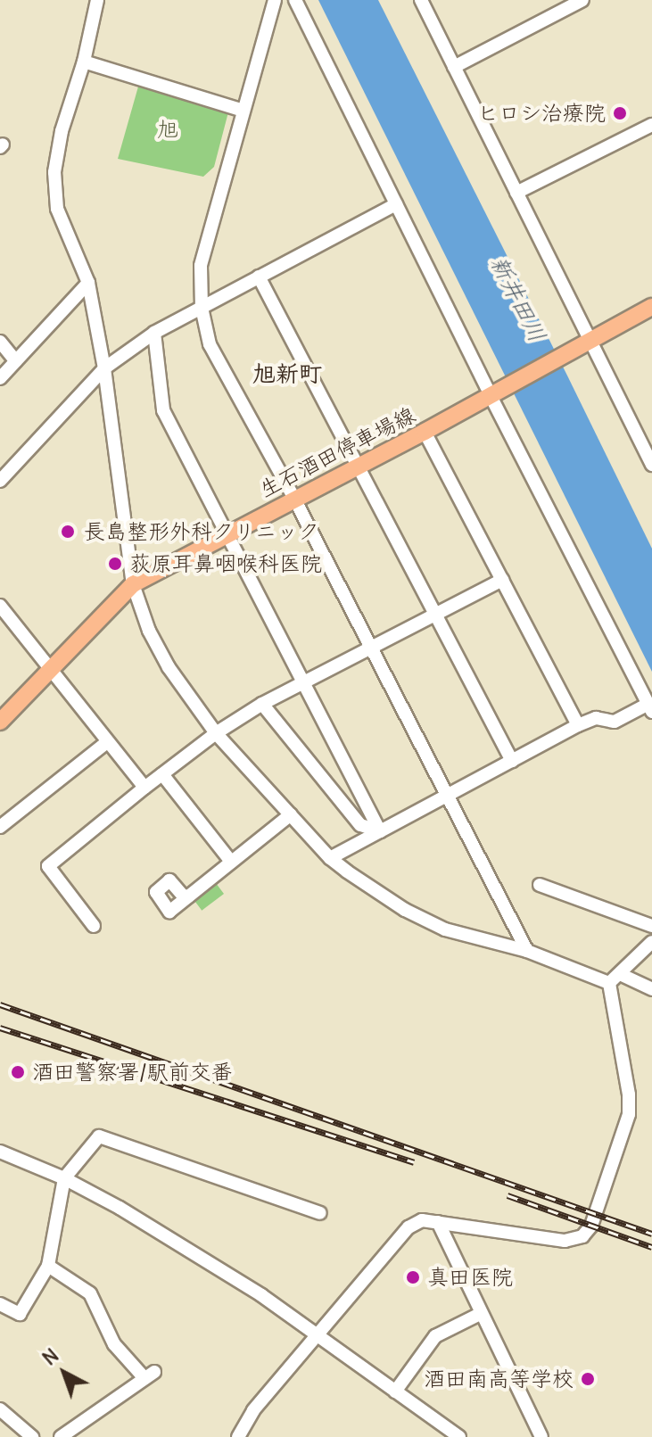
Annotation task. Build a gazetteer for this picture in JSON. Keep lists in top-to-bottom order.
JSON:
{
  "streets": {
    "main road": ["生石酒田停車場線"]
  },
  "districts": ["旭新町"],
  "water": ["新井田川"],
  "parks": ["旭"],
  "places": [
    "ヒロシ治療院",
    "長島整形外科クリニック",
    "荻原耳鼻咽喉科医院",
    "酒田警察署/駅前交番",
    "真田医院",
    "酒田南高等学校"
  ],
  "north": "top left"
}
